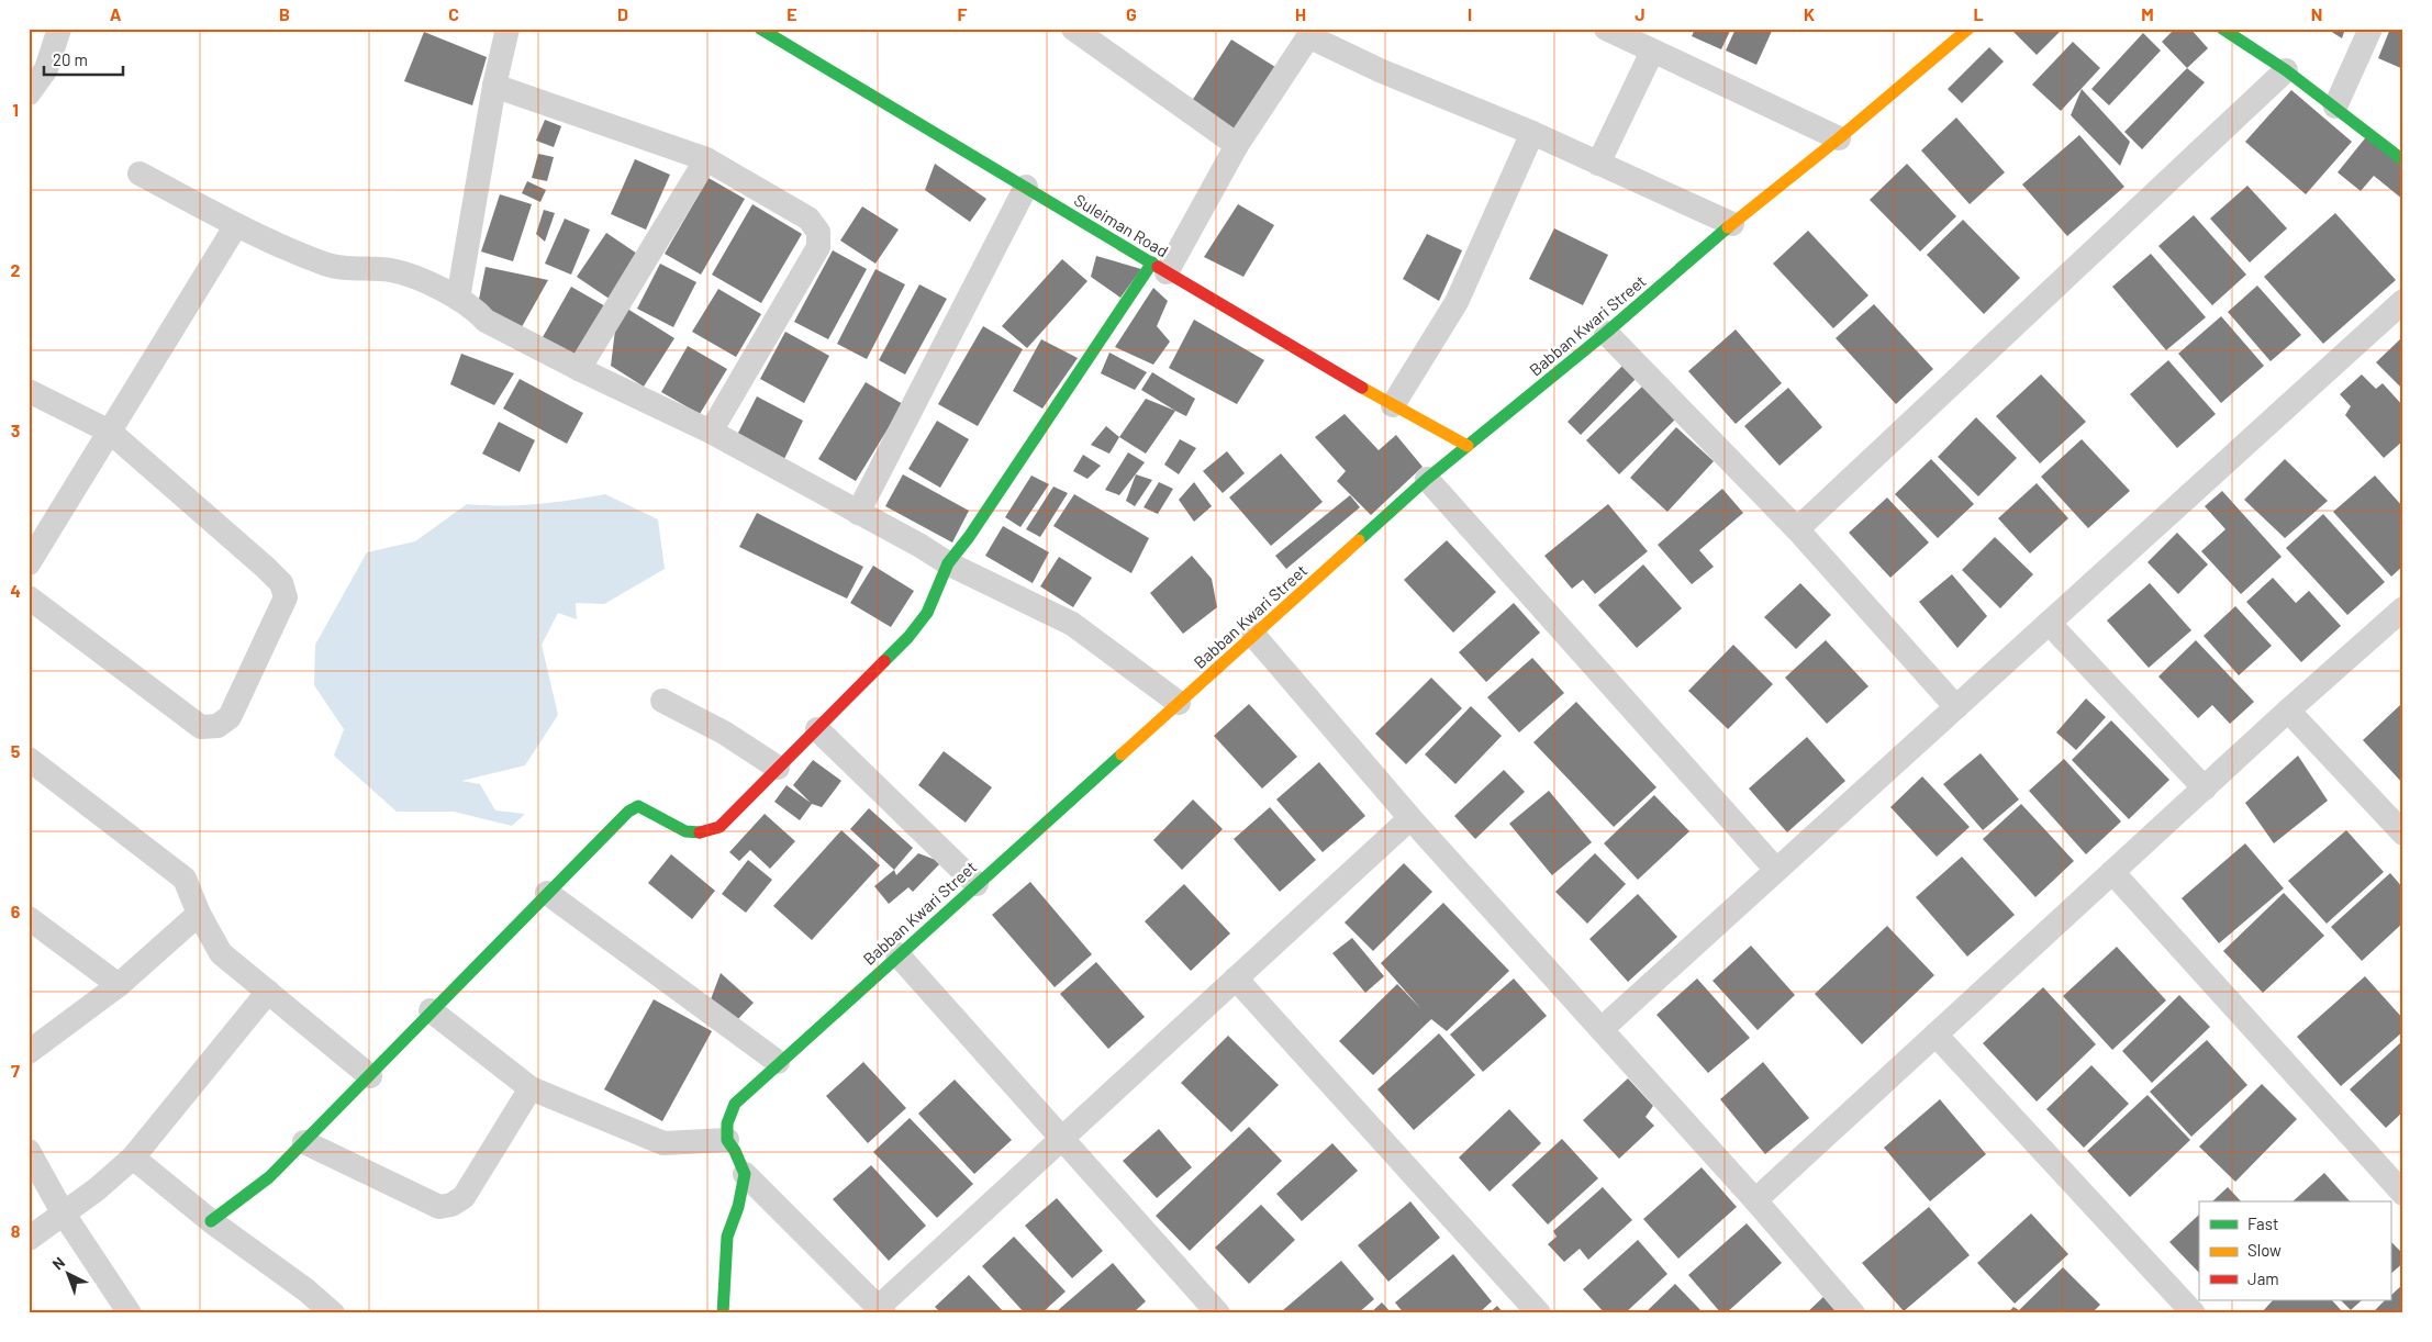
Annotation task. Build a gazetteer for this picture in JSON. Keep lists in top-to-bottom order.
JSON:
{
  "streets": {
    "street": ["Suleiman Road", "Babban Kwari Street"]
  },
  "crossings": [
    ["Suleiman Road", "Babban Kwari Street"]
  ],
  "legend": ["Fast", "Slow", "Jam"],
  "scale_bar": "20 m",
  "north": "top left",
  "grid": {
    "columns": [
      "A",
      "B",
      "C",
      "D",
      "E",
      "F",
      "G",
      "H",
      "I",
      "J",
      "K",
      "L",
      "M",
      "N"
    ],
    "rows": [
      "1",
      "2",
      "3",
      "4",
      "5",
      "6",
      "7",
      "8"
    ]
  }
}
